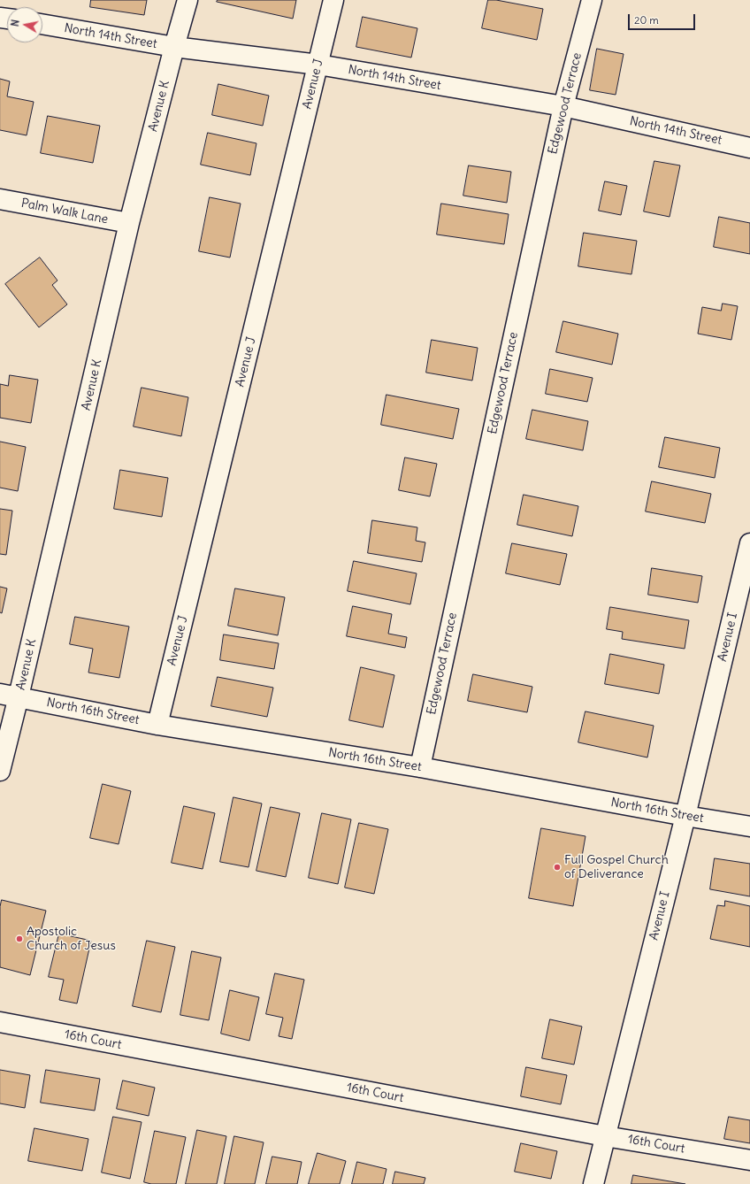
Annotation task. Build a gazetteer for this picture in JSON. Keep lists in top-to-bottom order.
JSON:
{
  "streets": {
    "street": [
      "North 14th Street",
      "Avenue J",
      "Edgewood Terrace",
      "Avenue K",
      "Palm Walk Lane",
      "Avenue I",
      "North 16th Street",
      "16th Court"
    ]
  },
  "crossings": [
    ["North 14th Street", "Avenue J"],
    ["North 14th Street", "Edgewood Terrace"],
    ["North 14th Street", "Avenue K"],
    ["Avenue J", "North 16th Street"],
    ["Edgewood Terrace", "North 16th Street"],
    ["Avenue K", "Palm Walk Lane"],
    ["Avenue K", "North 16th Street"],
    ["Avenue I", "North 16th Street"],
    ["Avenue I", "16th Court"]
  ],
  "places": ["Full Gospel Church of Deliverance", "Apostolic Church of Jesus"],
  "scale_bar": "20 m",
  "north": "left"
}
